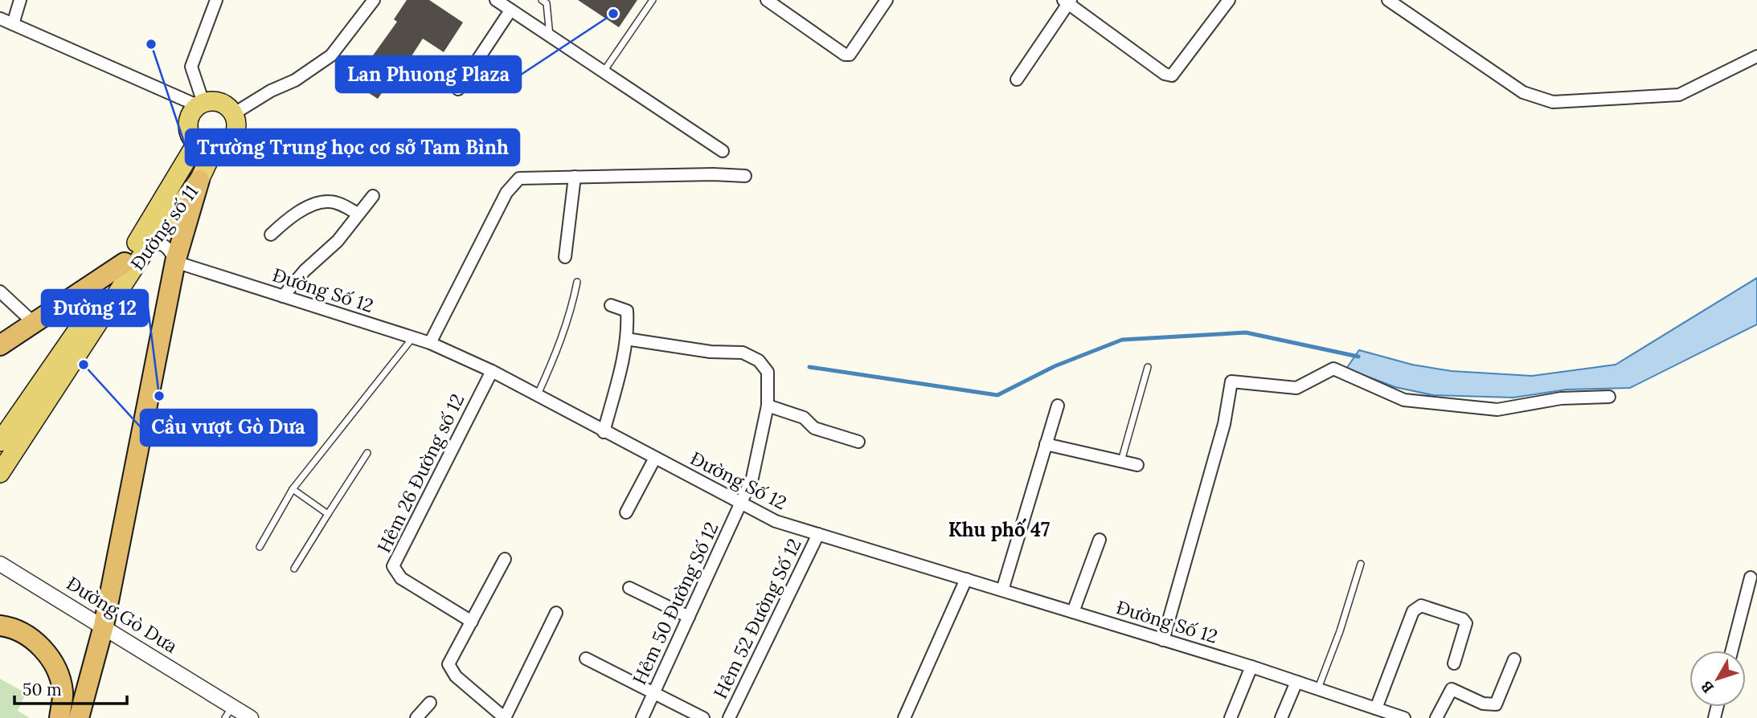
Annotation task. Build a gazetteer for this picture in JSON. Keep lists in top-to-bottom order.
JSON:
{
  "streets": {
    "main road": ["Đường số 11"],
    "street": [
      "Đường Số 12",
      "Hẻm 26 Đường số 12",
      "Hẻm 50 Đường Số 12",
      "Đường Gò Dưa",
      "Hẻm 52 Đường Số 12"
    ]
  },
  "crossings": [
    ["Đường số 11", "Đường Số 12"],
    ["Đường Số 12", "Hẻm 26 Đường số 12"],
    ["Đường Số 12", "Hẻm 50 Đường Số 12"],
    ["Đường Số 12", "Hẻm 52 Đường Số 12"]
  ],
  "districts": ["Khu phố 47"],
  "places": [
    "Lan Phuong Plaza",
    "Trường Trung học cơ sở Tam Bình",
    "Cầu vượt Gò Dưa",
    "Đường 12"
  ],
  "scale_bar": "50 m",
  "north": "bottom left"
}
